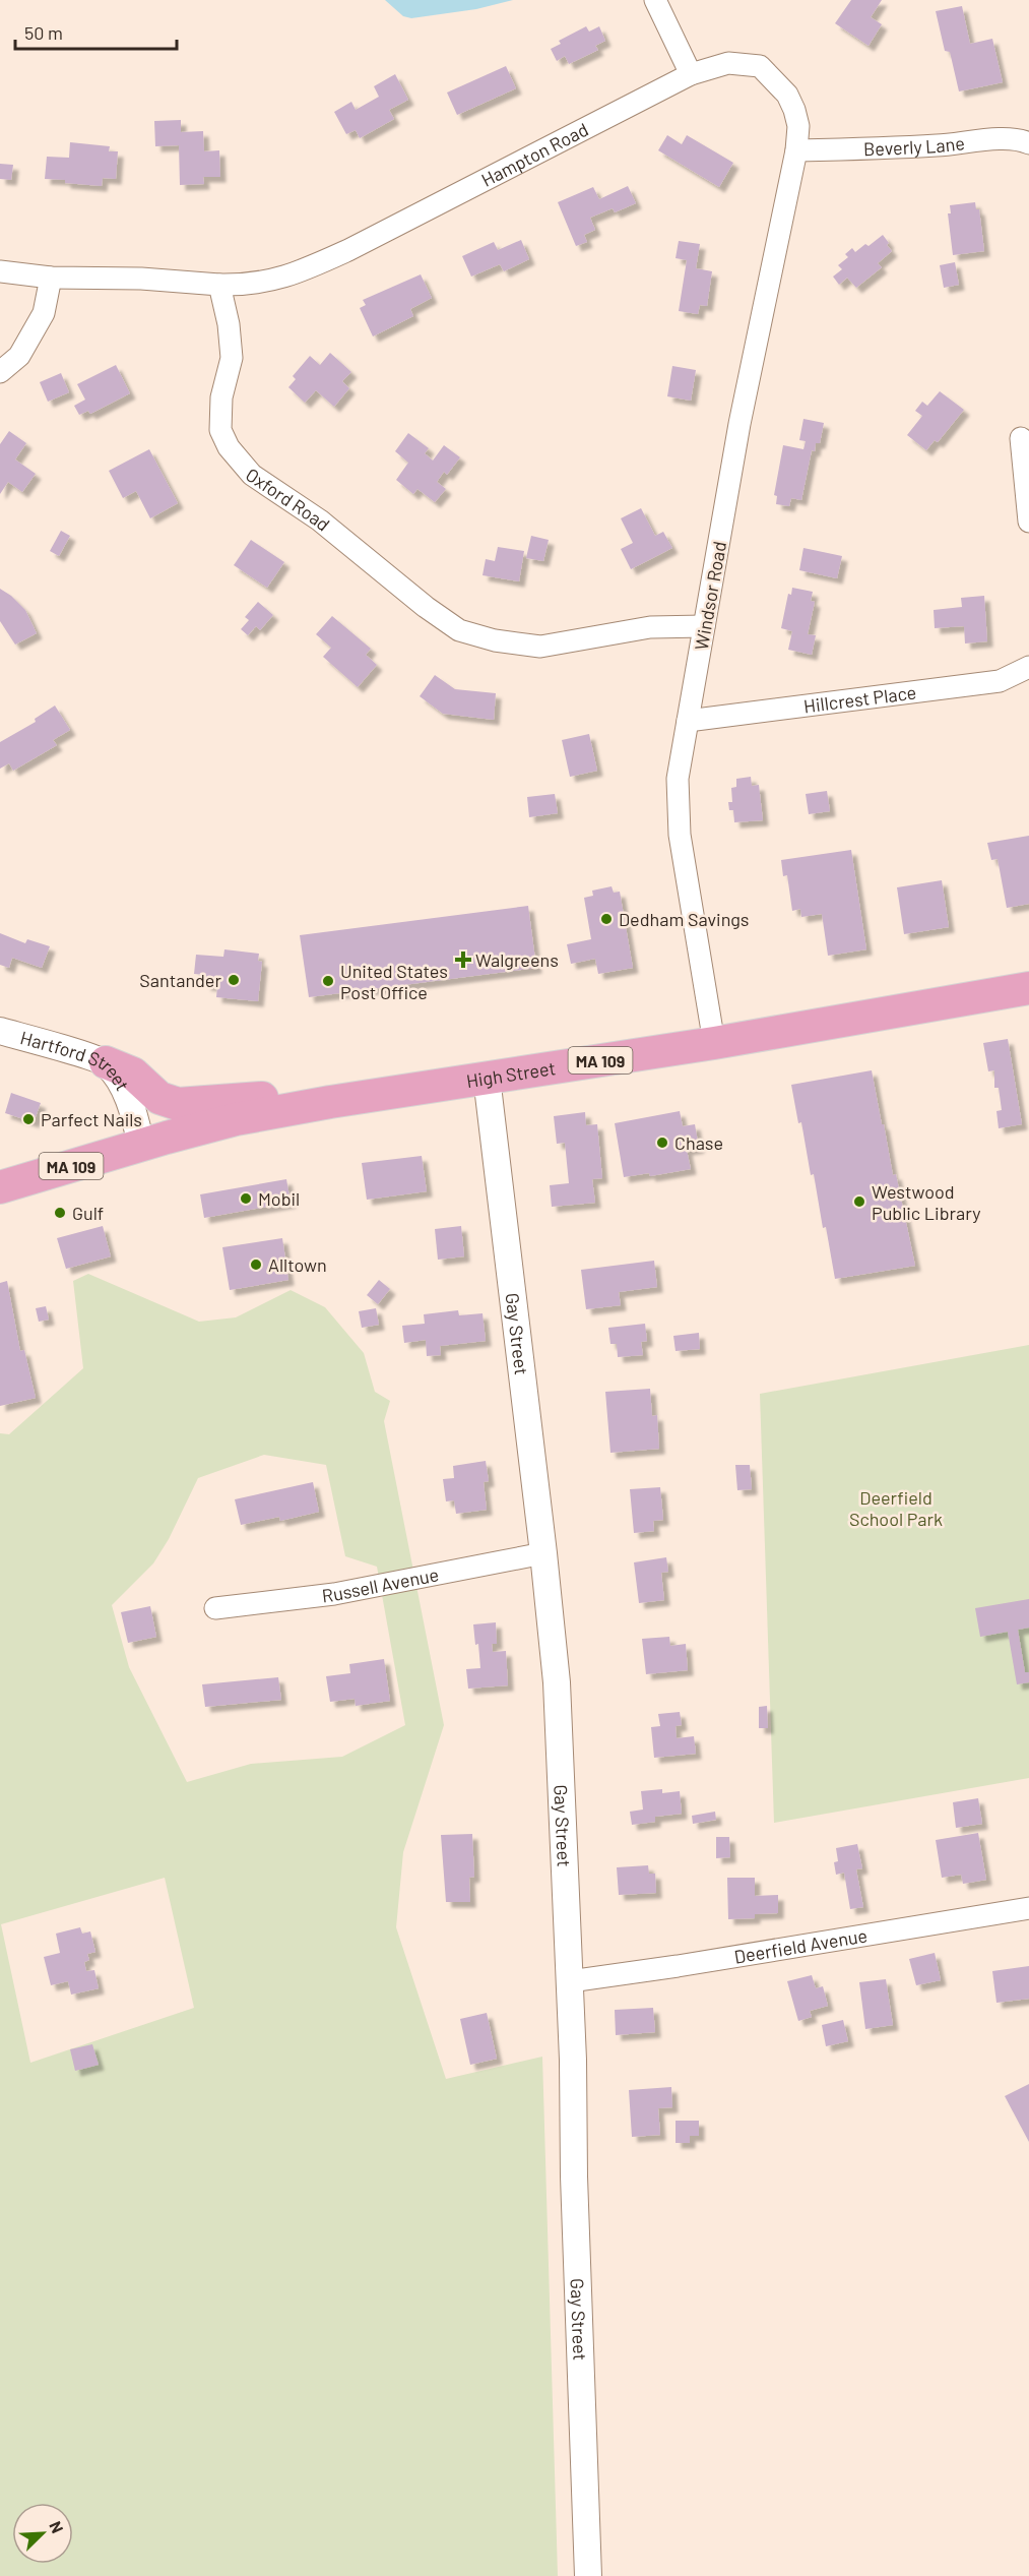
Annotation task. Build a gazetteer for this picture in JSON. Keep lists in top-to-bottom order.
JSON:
{
  "streets": {
    "main road": ["MA 109", "High Street"],
    "street": [
      "Beverly Lane",
      "Hampton Road",
      "Oxford Road",
      "Windsor Road",
      "Hillcrest Place",
      "Hartford Street",
      "Gay Street",
      "Russell Avenue",
      "Deerfield Avenue"
    ]
  },
  "crossings": [
    ["Beverly Lane", "Hampton Road"],
    ["Beverly Lane", "Windsor Road"],
    ["Hampton Road", "Oxford Road"],
    ["Hampton Road", "Windsor Road"],
    ["Oxford Road", "Windsor Road"],
    ["Windsor Road", "Hillcrest Place"],
    ["Windsor Road", "High Street"],
    ["Hartford Street", "High Street"],
    ["High Street", "Gay Street"],
    ["Gay Street", "Russell Avenue"],
    ["Gay Street", "Deerfield Avenue"]
  ],
  "parks": ["Deerfield School Park"],
  "places": {
    "other": [
      "Dedham Savings",
      "Santander",
      "United States Post Office",
      "Parfect Nails",
      "Chase",
      "Mobil",
      "Westwood Public Library",
      "Gulf",
      "Alltown"
    ],
    "health": ["Walgreens"]
  },
  "scale_bar": "50 m",
  "north": "top right"
}
